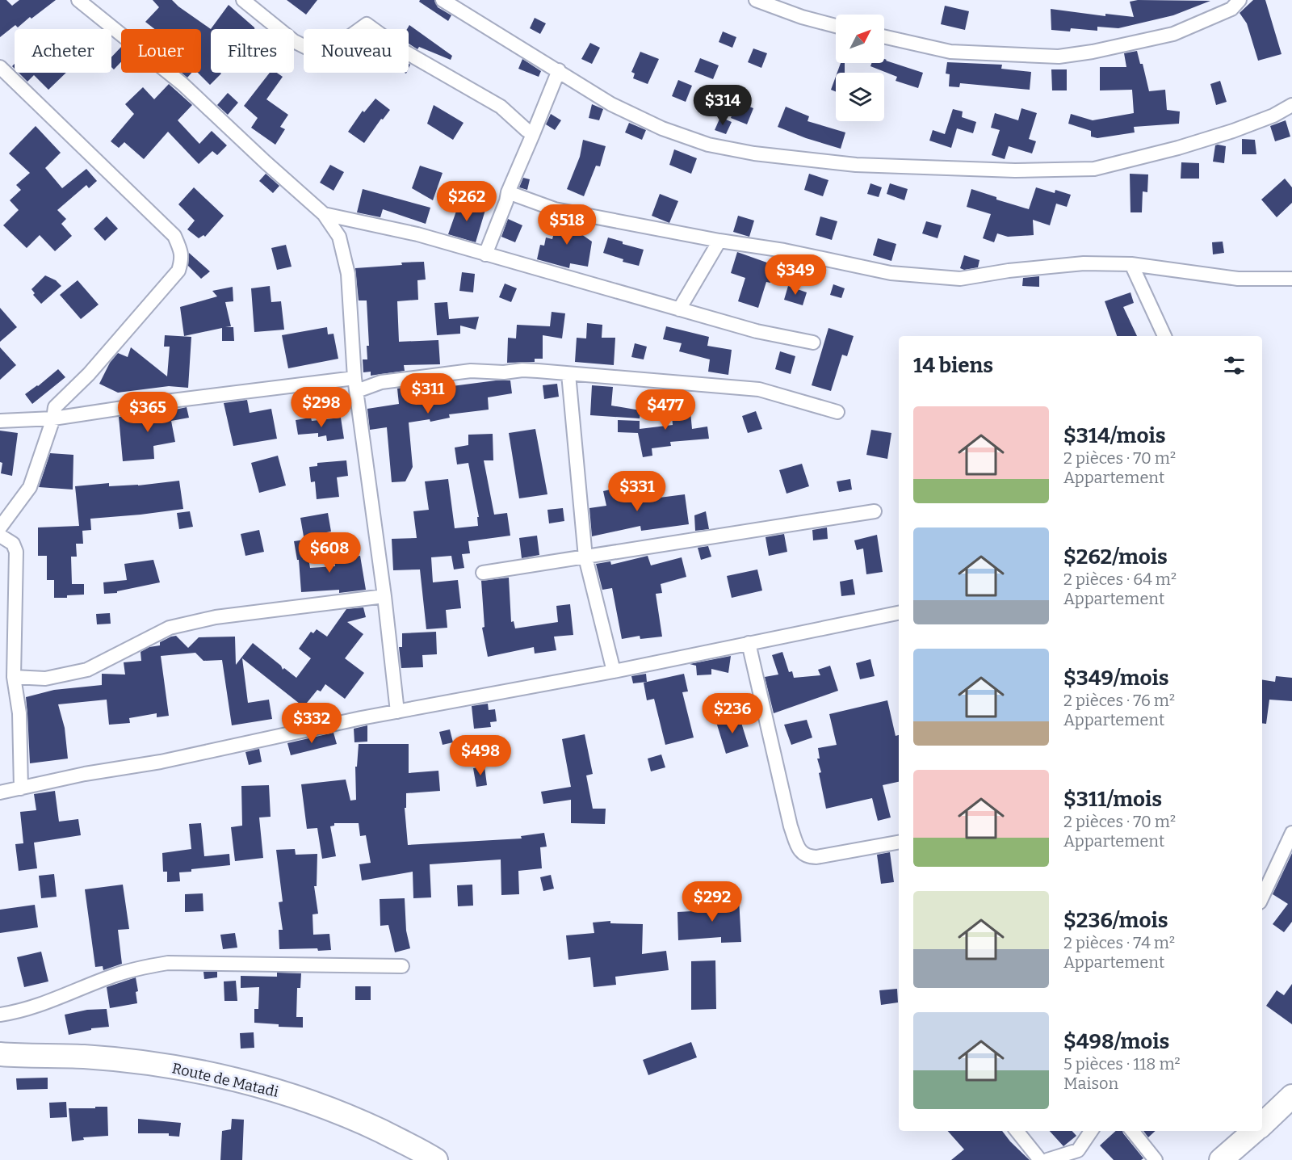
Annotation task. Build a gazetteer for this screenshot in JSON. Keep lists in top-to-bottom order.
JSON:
{
  "streets": {
    "highway": ["Route de Matadi"]
  },
  "north": "top right",
  "page": {
    "chip": [
      "Acheter",
      "Louer",
      "Filtres",
      "Nouveau"
    ],
    "price": [
      "$314",
      "$262",
      "$518",
      "$349",
      "$311",
      "$298",
      "$477",
      "$365",
      "$331",
      "$608",
      "$236",
      "$332",
      "$498",
      "$292"
    ],
    "heading": "14 biens",
    "list": [
      {
        "name": "$314/mois",
        "note": "2 pièces · 70 m² · Appartement"
      },
      {
        "name": "$262/mois",
        "note": "2 pièces · 64 m² · Appartement"
      },
      {
        "name": "$349/mois",
        "note": "2 pièces · 76 m² · Appartement"
      },
      {
        "name": "$311/mois",
        "note": "2 pièces · 70 m² · Appartement"
      },
      {
        "name": "$236/mois",
        "note": "2 pièces · 74 m² · Appartement"
      },
      {
        "name": "$498/mois",
        "note": "5 pièces · 118 m² · Maison"
      }
    ]
  }
}
